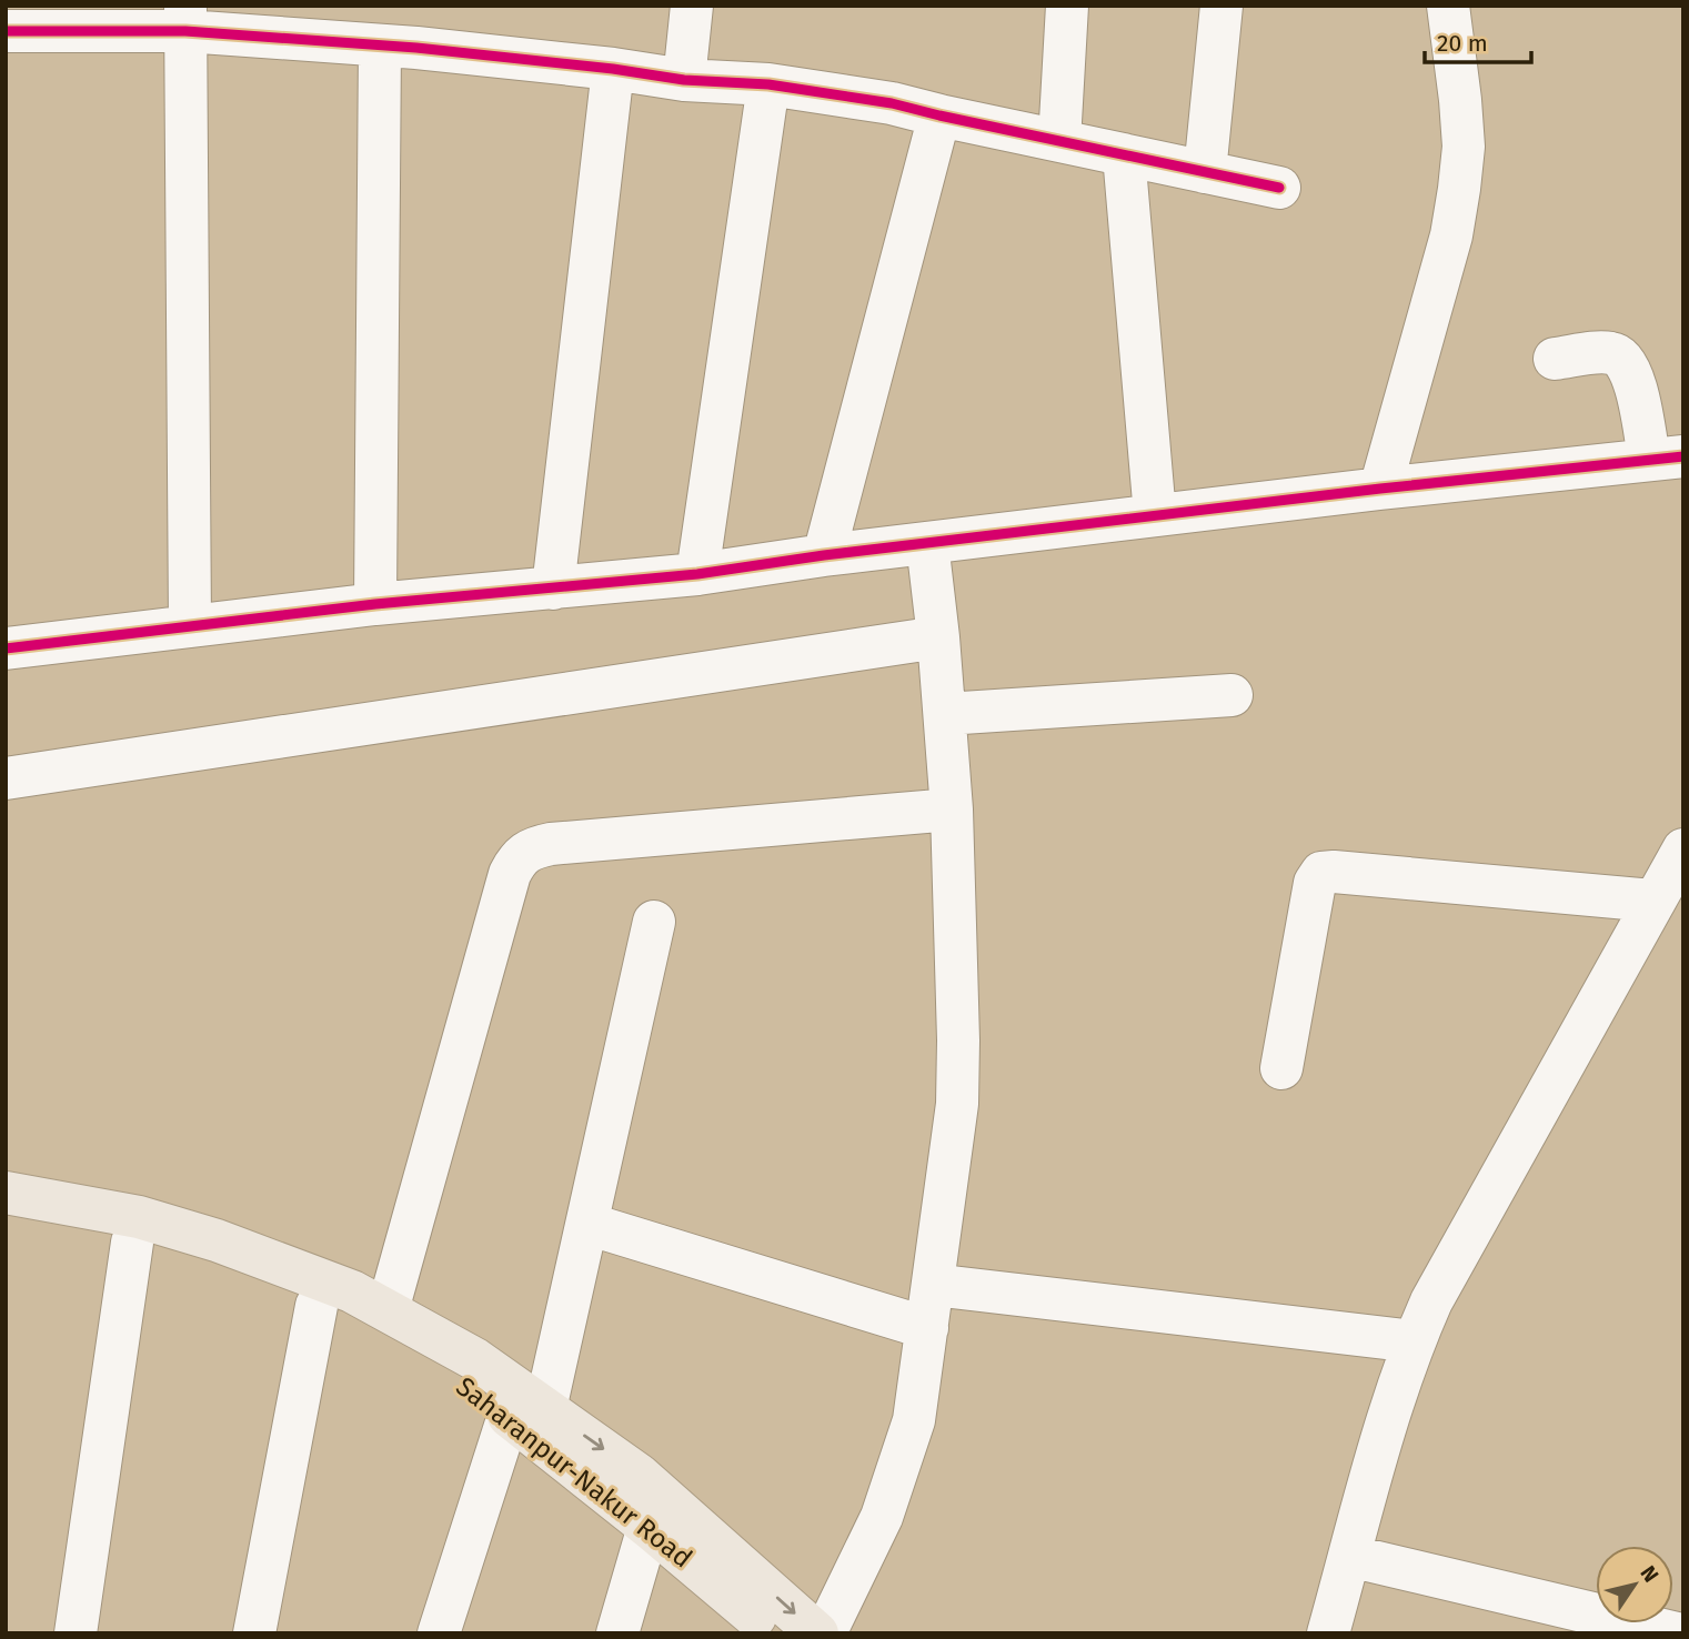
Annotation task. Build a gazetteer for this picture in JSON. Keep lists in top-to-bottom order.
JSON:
{
  "streets": {
    "main road": ["Saharanpur-Nakur Road"]
  },
  "scale_bar": "20 m",
  "north": "top right"
}
